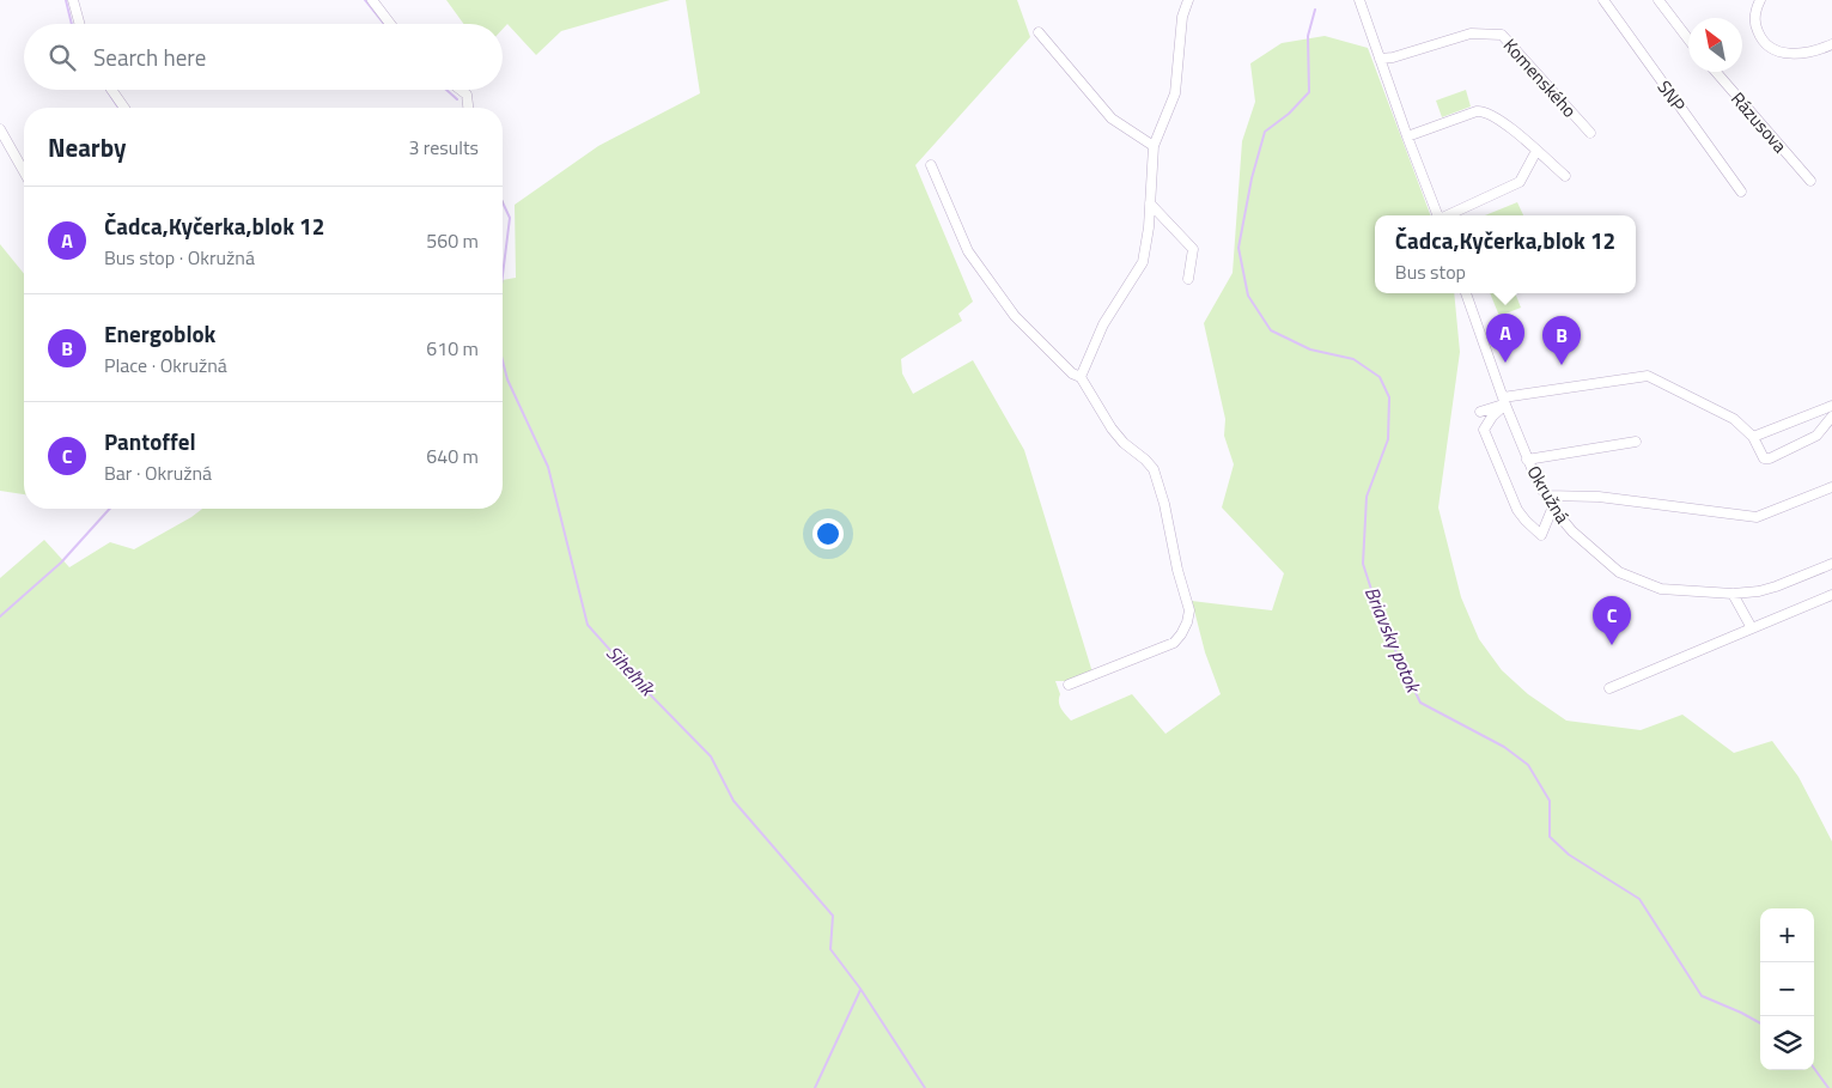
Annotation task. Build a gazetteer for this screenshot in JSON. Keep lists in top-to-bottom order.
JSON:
{
  "streets": {
    "street": [
      "Komenského",
      "SNP",
      "Rázusova",
      "Okružná"
    ]
  },
  "water": ["Briavsky potok", "Siheľník"],
  "north": "top left",
  "page": {
    "search": "Search here",
    "heading": ["Nearby", "3 results"],
    "list": [
      {
        "mark": "A",
        "name": "Čadca,Kyčerka,blok 12",
        "note": "Bus stop · Okružná",
        "value": "560 m"
      },
      {
        "mark": "B",
        "name": "Energoblok",
        "note": "Place · Okružná",
        "value": "610 m"
      },
      {
        "mark": "C",
        "name": "Pantoffel",
        "note": "Bar · Okružná",
        "value": "640 m"
      }
    ],
    "popup": ["Čadca,Kyčerka,blok 12", "Bus stop"],
    "pins": ["A", "B", "C"],
    "map_buttons": ["+", "−"]
  }
}
